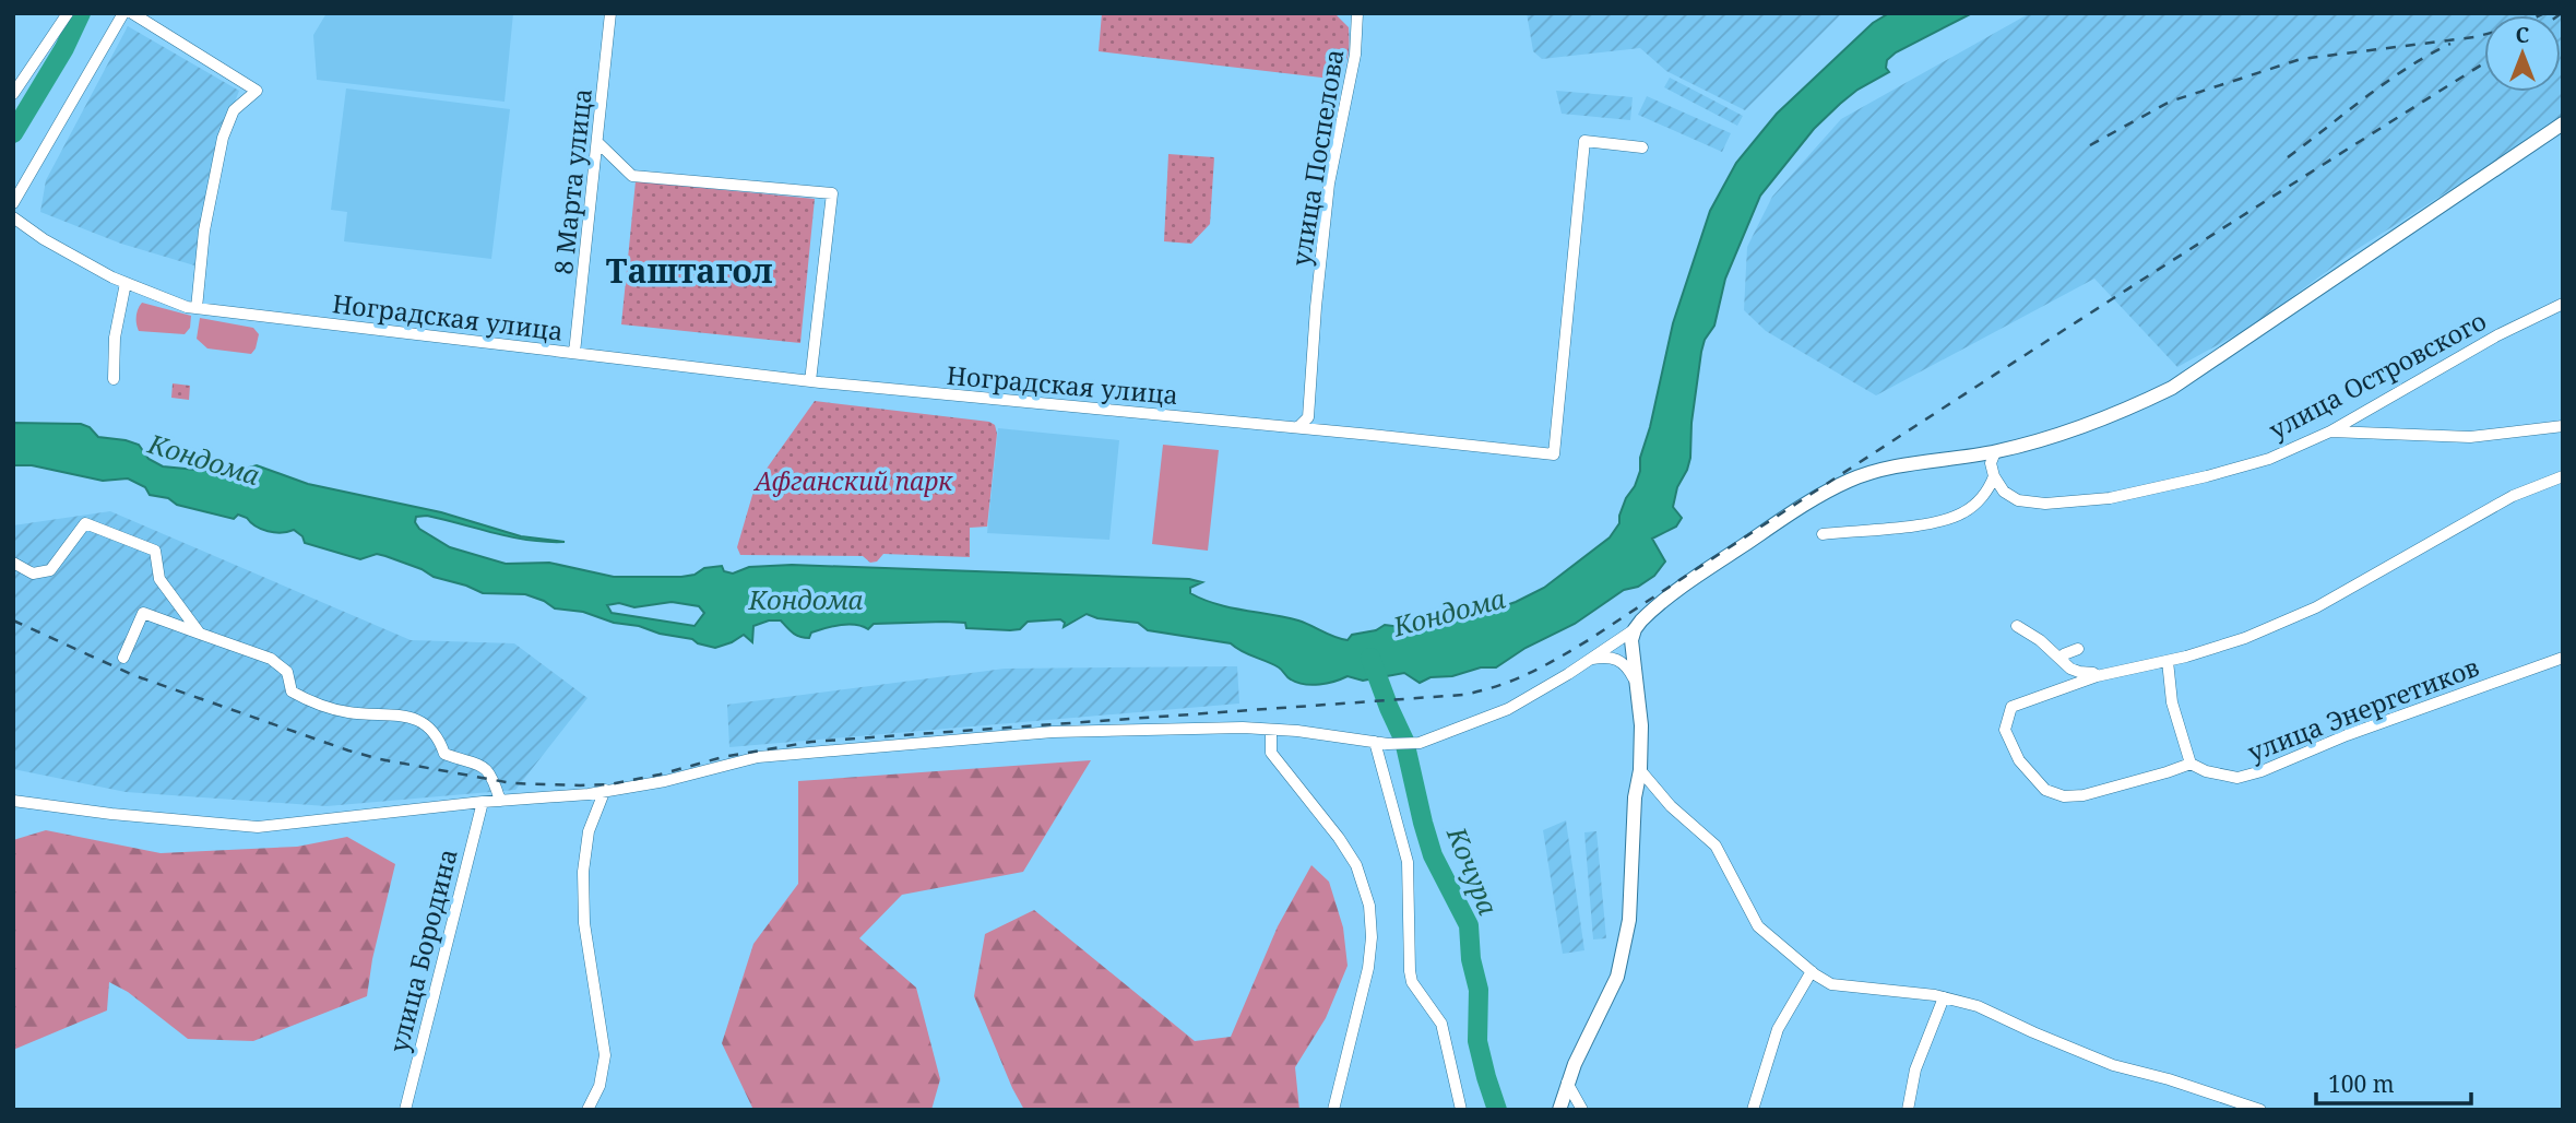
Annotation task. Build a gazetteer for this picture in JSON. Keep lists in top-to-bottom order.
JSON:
{
  "streets": {
    "street": [
      "улица Поспелова",
      "8 Марта улица",
      "Ноградская улица",
      "улица Островского",
      "улица Энергетиков",
      "улица Бородина"
    ]
  },
  "crossings": [
    ["улица Поспелова", "Ноградская улица"],
    ["8 Марта улица", "Ноградская улица"]
  ],
  "districts": ["Таштагол"],
  "water": ["Кондома", "Кочура"],
  "parks": ["Афганский парк"],
  "scale_bar": "100 m",
  "north": "top"
}
